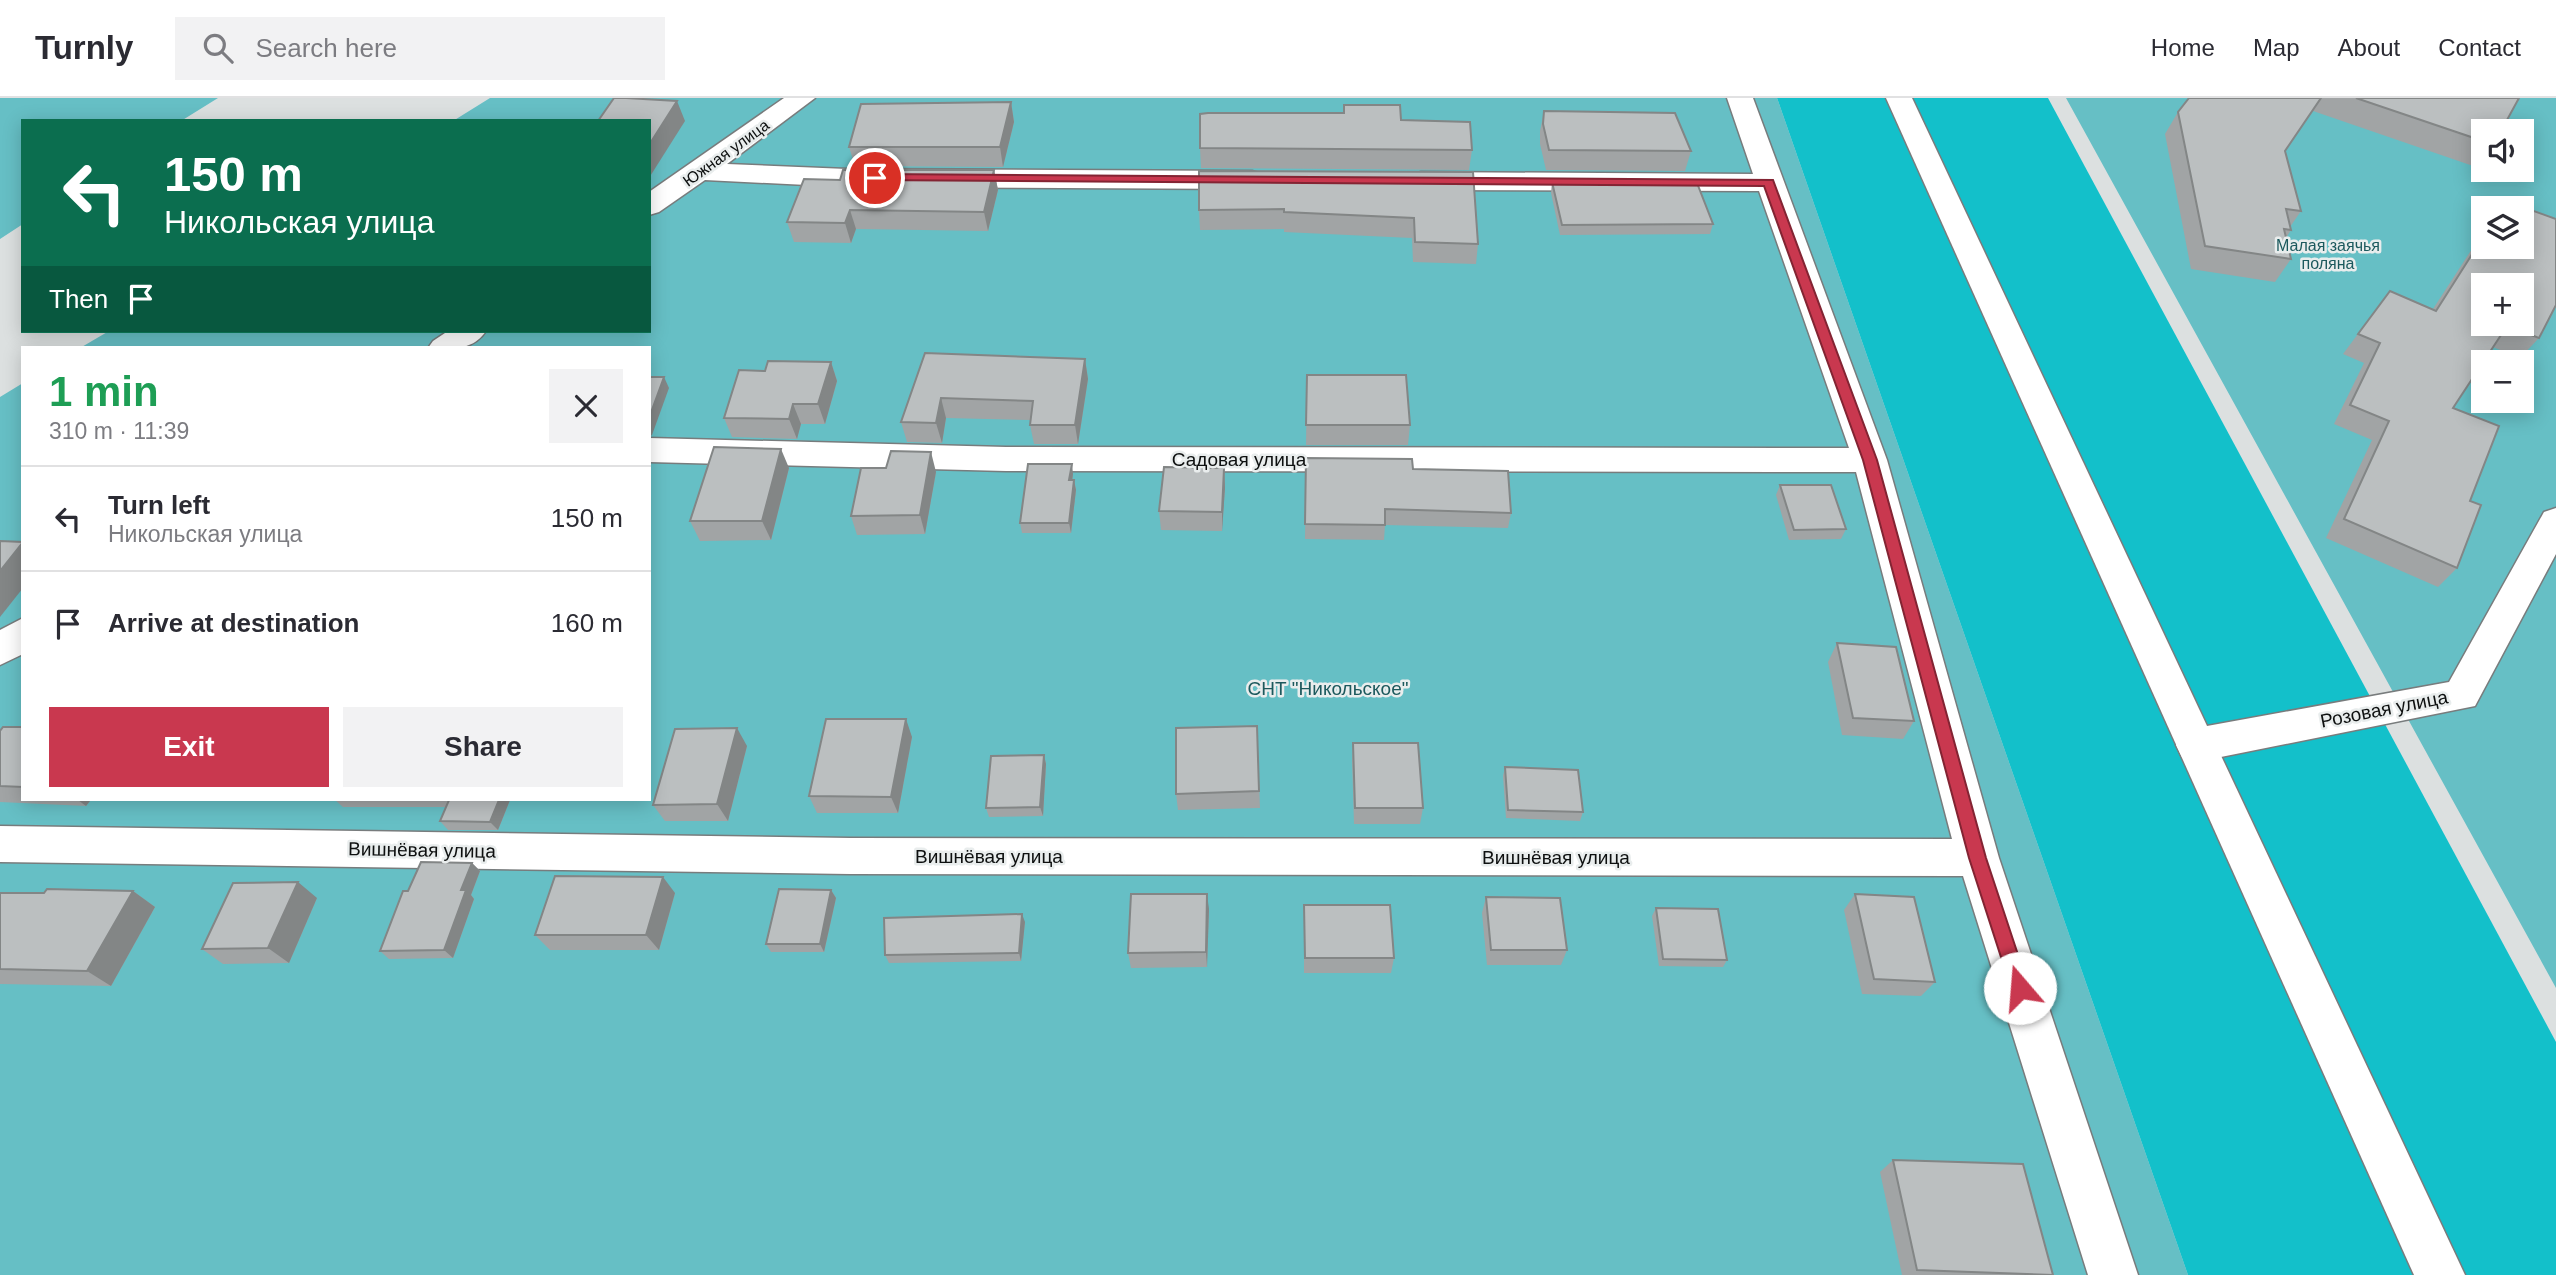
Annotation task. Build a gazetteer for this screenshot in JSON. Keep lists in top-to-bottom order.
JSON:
{
  "streets": {
    "street": [
      "Южная улица",
      "Садовая улица",
      "Розовая улица",
      "Вишнёвая улица"
    ]
  },
  "parks": ["Малая заячья поляна", "СНТ \"Никольское\""],
  "page": {
    "header": "Turnly",
    "search": "Search here",
    "nav": [
      "Home",
      "Map",
      "About",
      "Contact"
    ],
    "map_buttons": ["+", "−"],
    "turn": ["150 m", "Никольская улица"],
    "then": "Then",
    "heading": ["1 min", "310 m · 11:39"],
    "list": [
      {
        "name": "Turn left",
        "note": "Никольская улица",
        "value": "150 m"
      },
      {
        "name": "Arrive at destination",
        "value": "160 m"
      }
    ],
    "buttons": ["Exit", "Share"]
  }
}
